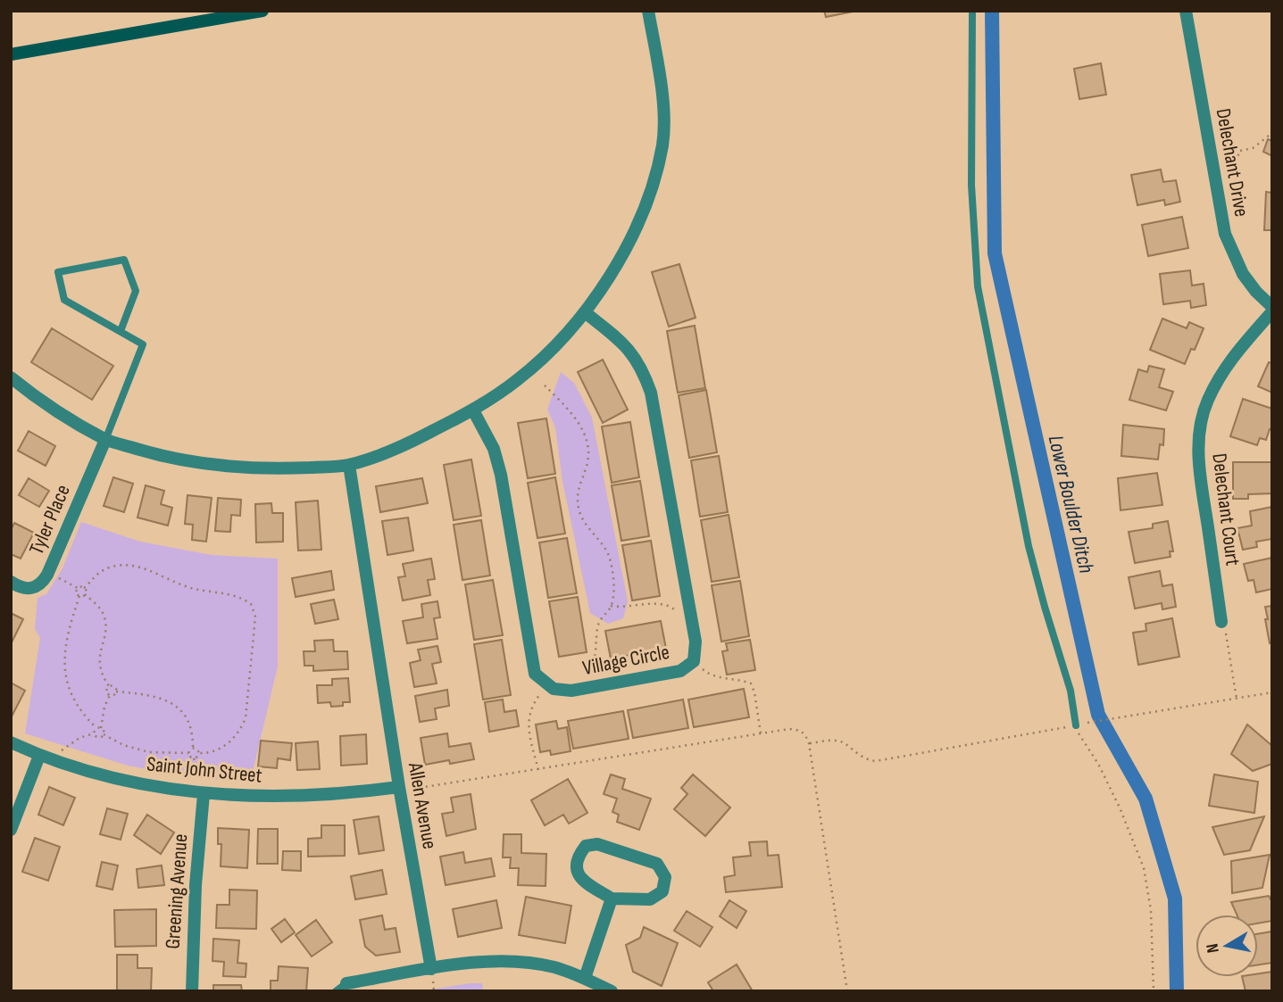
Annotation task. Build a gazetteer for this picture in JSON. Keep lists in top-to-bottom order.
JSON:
{
  "streets": {
    "street": [
      "Delechant Drive",
      "Delechant Court",
      "Tyler Place",
      "Village Circle",
      "Saint John Street",
      "Allen Avenue",
      "Greening Avenue"
    ]
  },
  "crossings": [
    ["Delechant Drive", "Delechant Court"],
    ["Saint John Street", "Allen Avenue"],
    ["Saint John Street", "Greening Avenue"]
  ],
  "water": ["Lower Boulder Ditch"],
  "north": "left"
}
